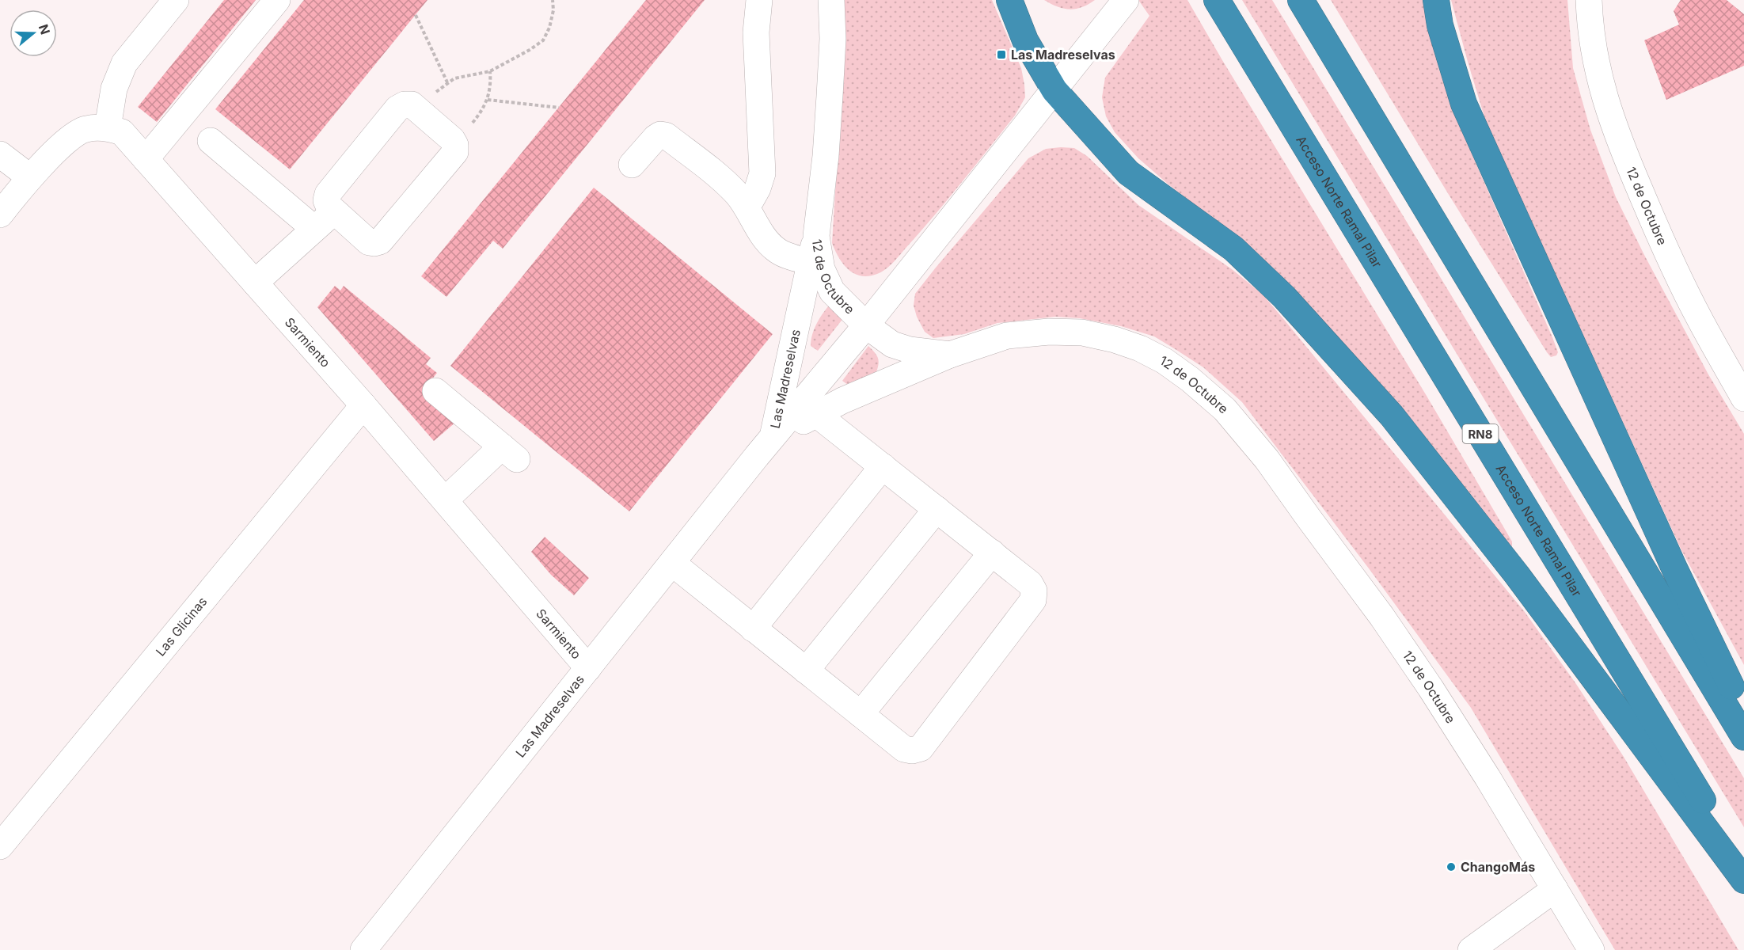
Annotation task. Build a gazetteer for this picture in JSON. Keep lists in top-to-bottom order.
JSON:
{
  "streets": {
    "highway": ["Acceso Norte Ramal Pilar", "RN8"],
    "street": [
      "12 de Octubre",
      "Sarmiento",
      "Las Madreselvas",
      "Las Glicinas"
    ]
  },
  "crossings": [
    ["12 de Octubre", "Las Madreselvas"],
    ["Sarmiento", "Las Madreselvas"],
    ["Sarmiento", "Las Glicinas"]
  ],
  "places": {
    "transit": ["Las Madreselvas"],
    "other": ["ChangoMás"]
  },
  "north": "right"
}
